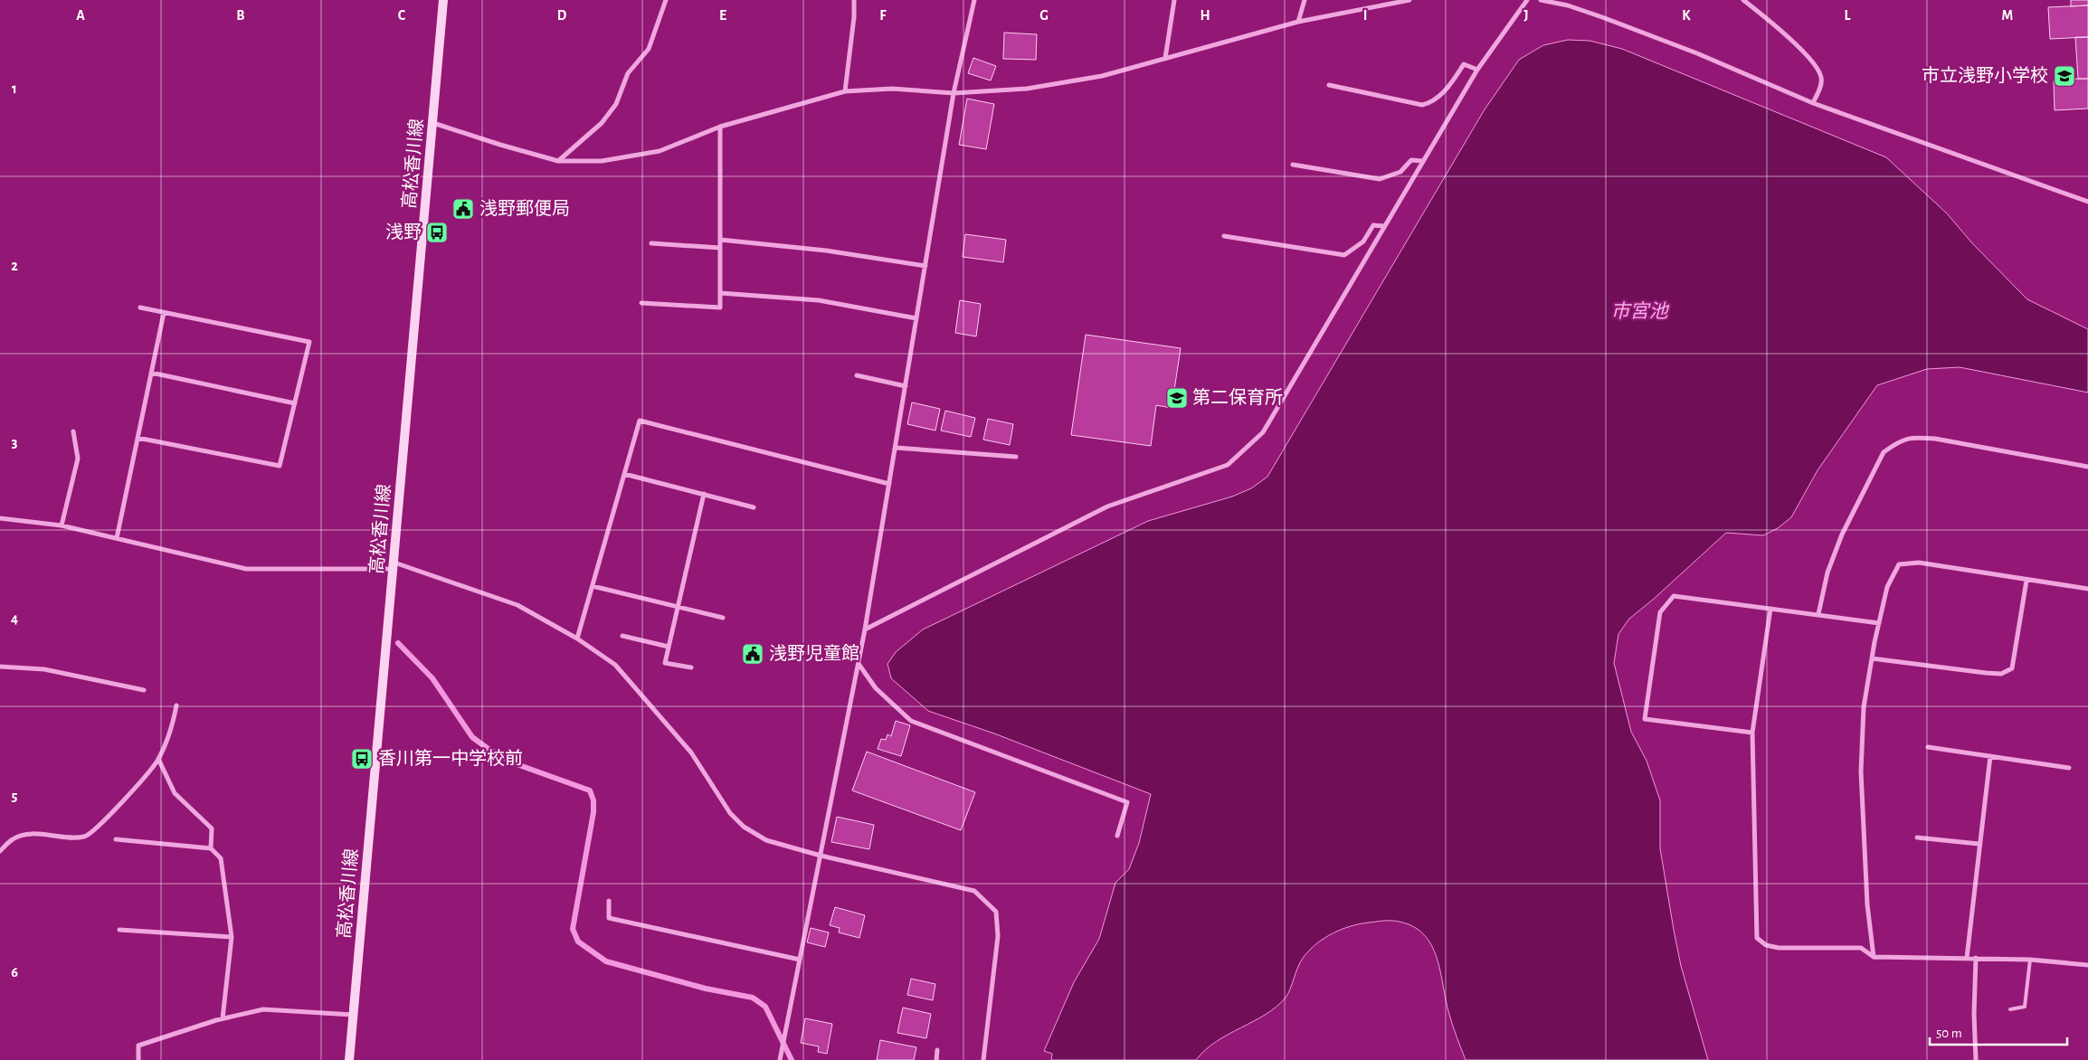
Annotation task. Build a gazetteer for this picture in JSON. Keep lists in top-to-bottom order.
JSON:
{
  "streets": {
    "main road": ["高松香川線"]
  },
  "water": ["市宮池"],
  "places": {
    "school or university": ["市立浅野小学校", "第二保育所"],
    "public building": ["浅野郵便局", "浅野児童館"],
    "bus stop": ["浅野", "香川第一中学校前"]
  },
  "scale_bar": "50 m",
  "grid": {
    "columns": [
      "A",
      "B",
      "C",
      "D",
      "E",
      "F",
      "G",
      "H",
      "I",
      "J",
      "K",
      "L",
      "M"
    ],
    "rows": [
      "1",
      "2",
      "3",
      "4",
      "5",
      "6"
    ]
  }
}
